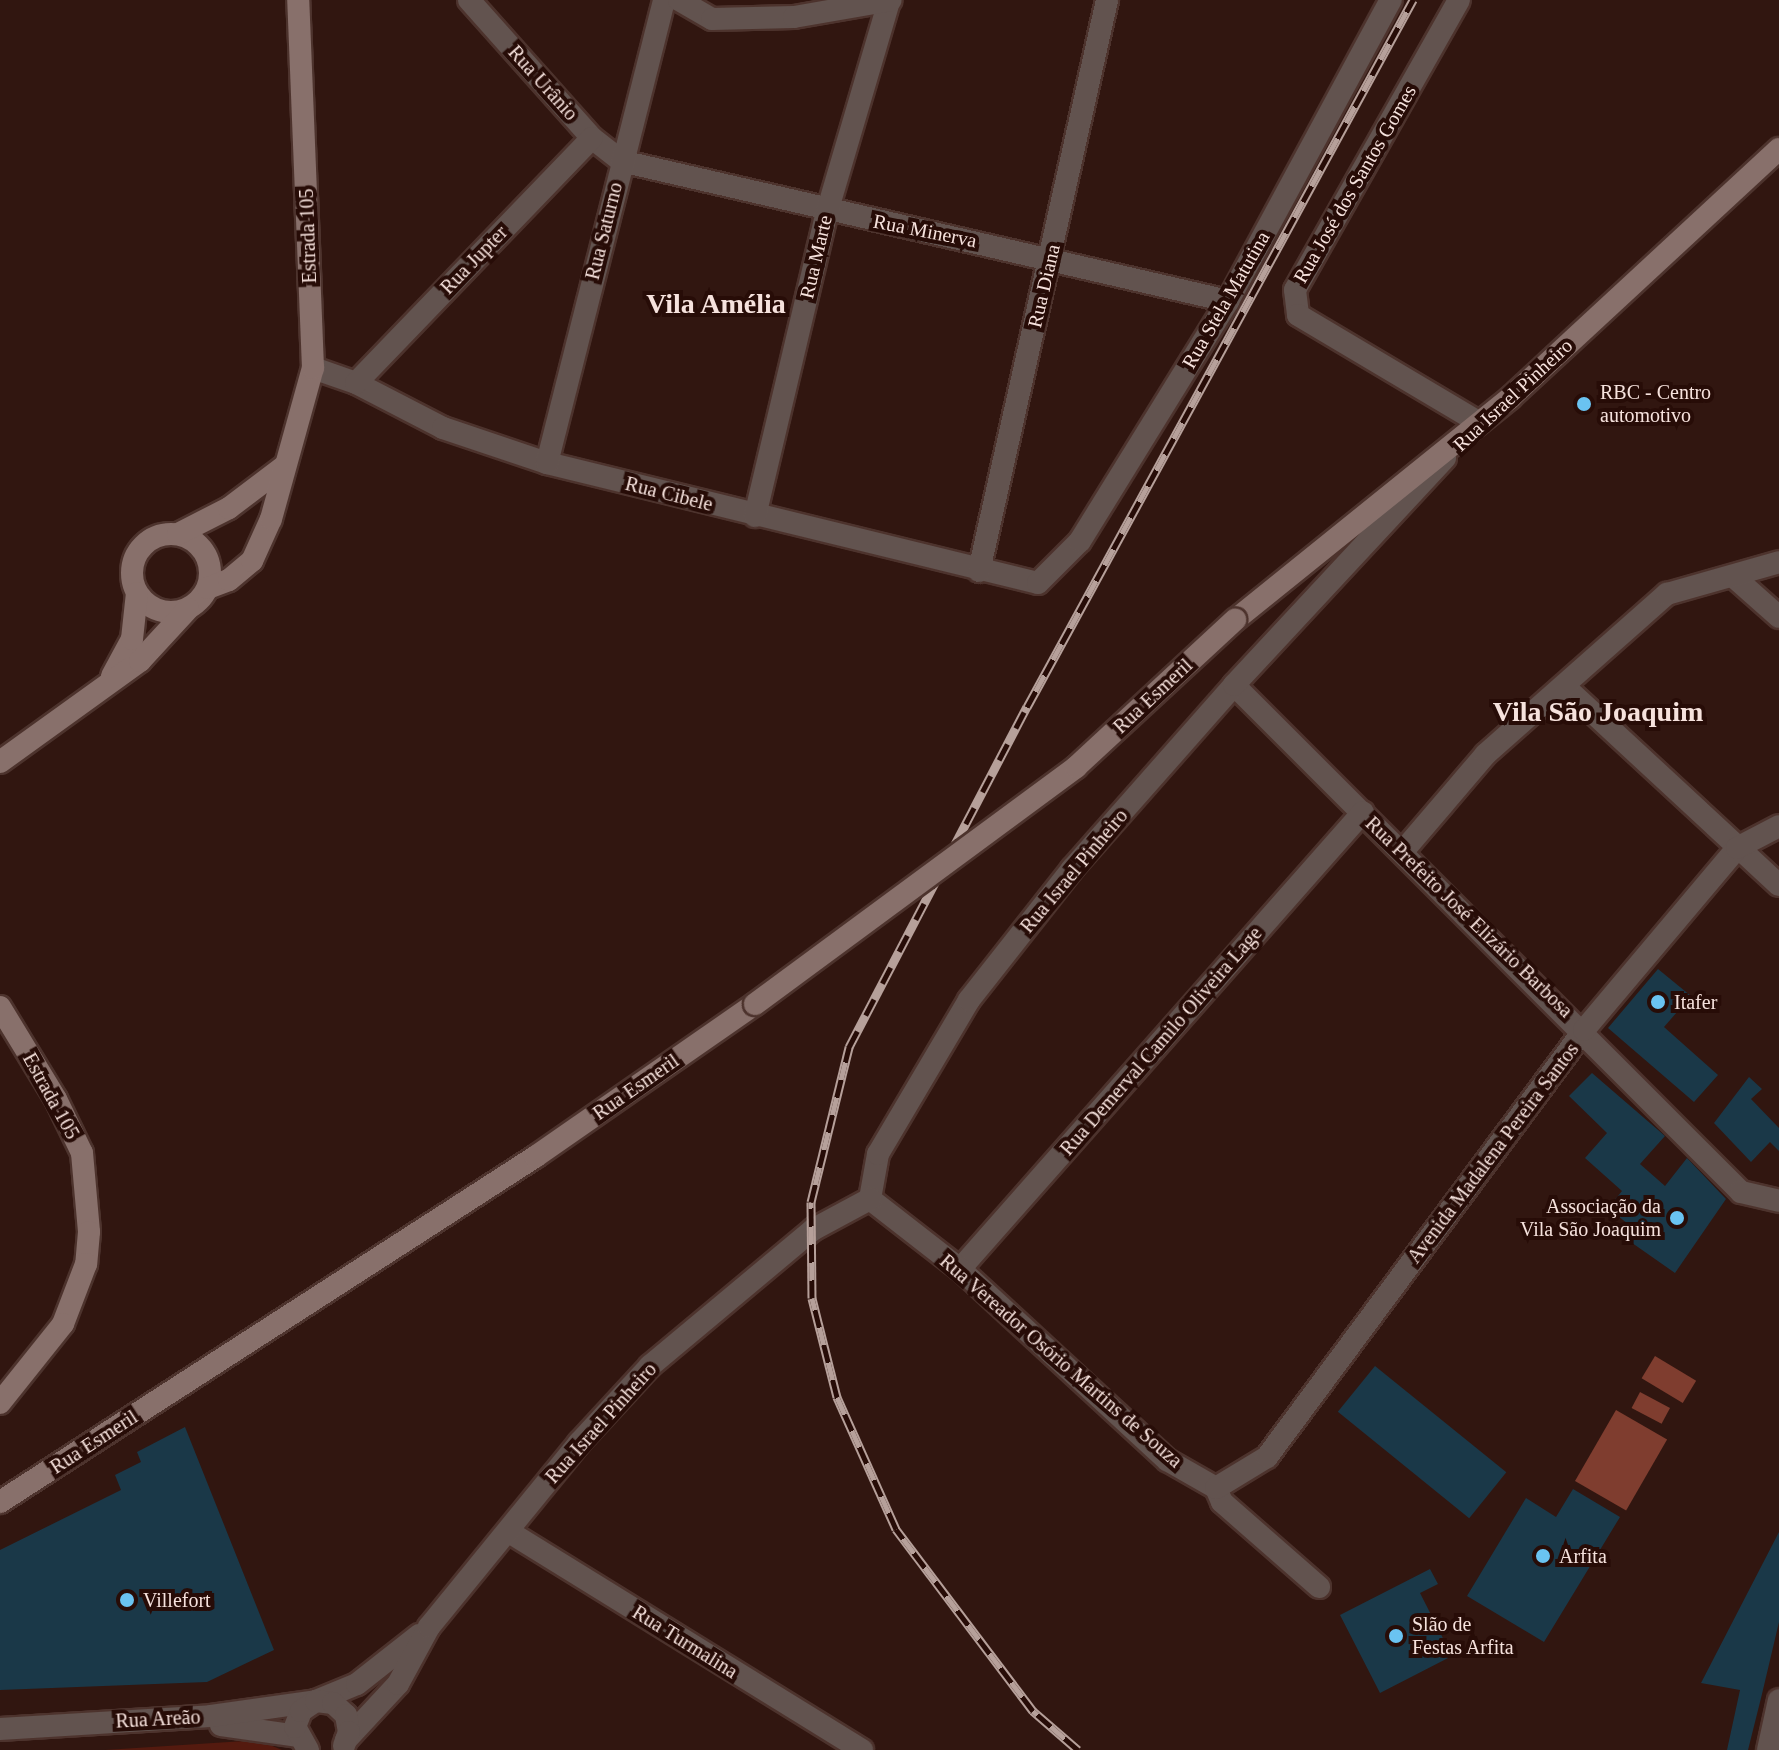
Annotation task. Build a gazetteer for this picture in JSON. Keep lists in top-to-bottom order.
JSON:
{
  "streets": {
    "main road": ["Estrada 105", "Rua Israel Pinheiro", "Rua Esmeril"],
    "street": [
      "Rua Urânio",
      "Rua José dos Santos Gomes",
      "Rua Saturno",
      "Rua Minerva",
      "Rua Marte",
      "Rua Jupter",
      "Rua Diana",
      "Rua Stela Matutina",
      "Rua Cibele",
      "Rua Prefeito José Elizário Barbosa",
      "Rua Demerval Camilo Oliveira Lage",
      "Avenida Madalena Pereira Santos",
      "Rua Vereador Osório Martins de Souza",
      "Rua Turmalina",
      "Rua Areão"
    ]
  },
  "crossings": [
    ["Rua Urânio", "Rua Saturno"],
    ["Rua Urânio", "Rua Minerva"],
    ["Rua Urânio", "Rua Jupter"],
    ["Rua José dos Santos Gomes", "Rua Israel Pinheiro"],
    ["Rua José dos Santos Gomes", "Rua Esmeril"],
    ["Rua Saturno", "Rua Minerva"],
    ["Rua Saturno", "Rua Cibele"],
    ["Rua Minerva", "Rua Marte"],
    ["Rua Minerva", "Rua Diana"],
    ["Rua Minerva", "Rua Stela Matutina"],
    ["Estrada 105", "Rua Cibele"],
    ["Rua Marte", "Rua Cibele"],
    ["Rua Jupter", "Rua Cibele"],
    ["Rua Diana", "Rua Cibele"],
    ["Rua Stela Matutina", "Rua Cibele"],
    ["Rua Israel Pinheiro", "Rua Esmeril"],
    ["Rua Israel Pinheiro", "Rua Prefeito José Elizário Barbosa"],
    ["Rua Israel Pinheiro", "Rua Vereador Osório Martins de Souza"],
    ["Rua Israel Pinheiro", "Rua Turmalina"],
    ["Rua Israel Pinheiro", "Rua Areão"],
    ["Rua Prefeito José Elizário Barbosa", "Rua Demerval Camilo Oliveira Lage"],
    ["Rua Prefeito José Elizário Barbosa", "Avenida Madalena Pereira Santos"],
    ["Rua Demerval Camilo Oliveira Lage", "Rua Vereador Osório Martins de Souza"],
    ["Avenida Madalena Pereira Santos", "Rua Vereador Osório Martins de Souza"]
  ],
  "districts": ["Vila Amélia", "Vila São Joaquim"],
  "places": [
    "RBC - Centro automotivo",
    "Itafer",
    "Associação da Vila São Joaquim",
    "Arfita",
    "Villefort",
    "Slão de Festas Arfita"
  ]
}
